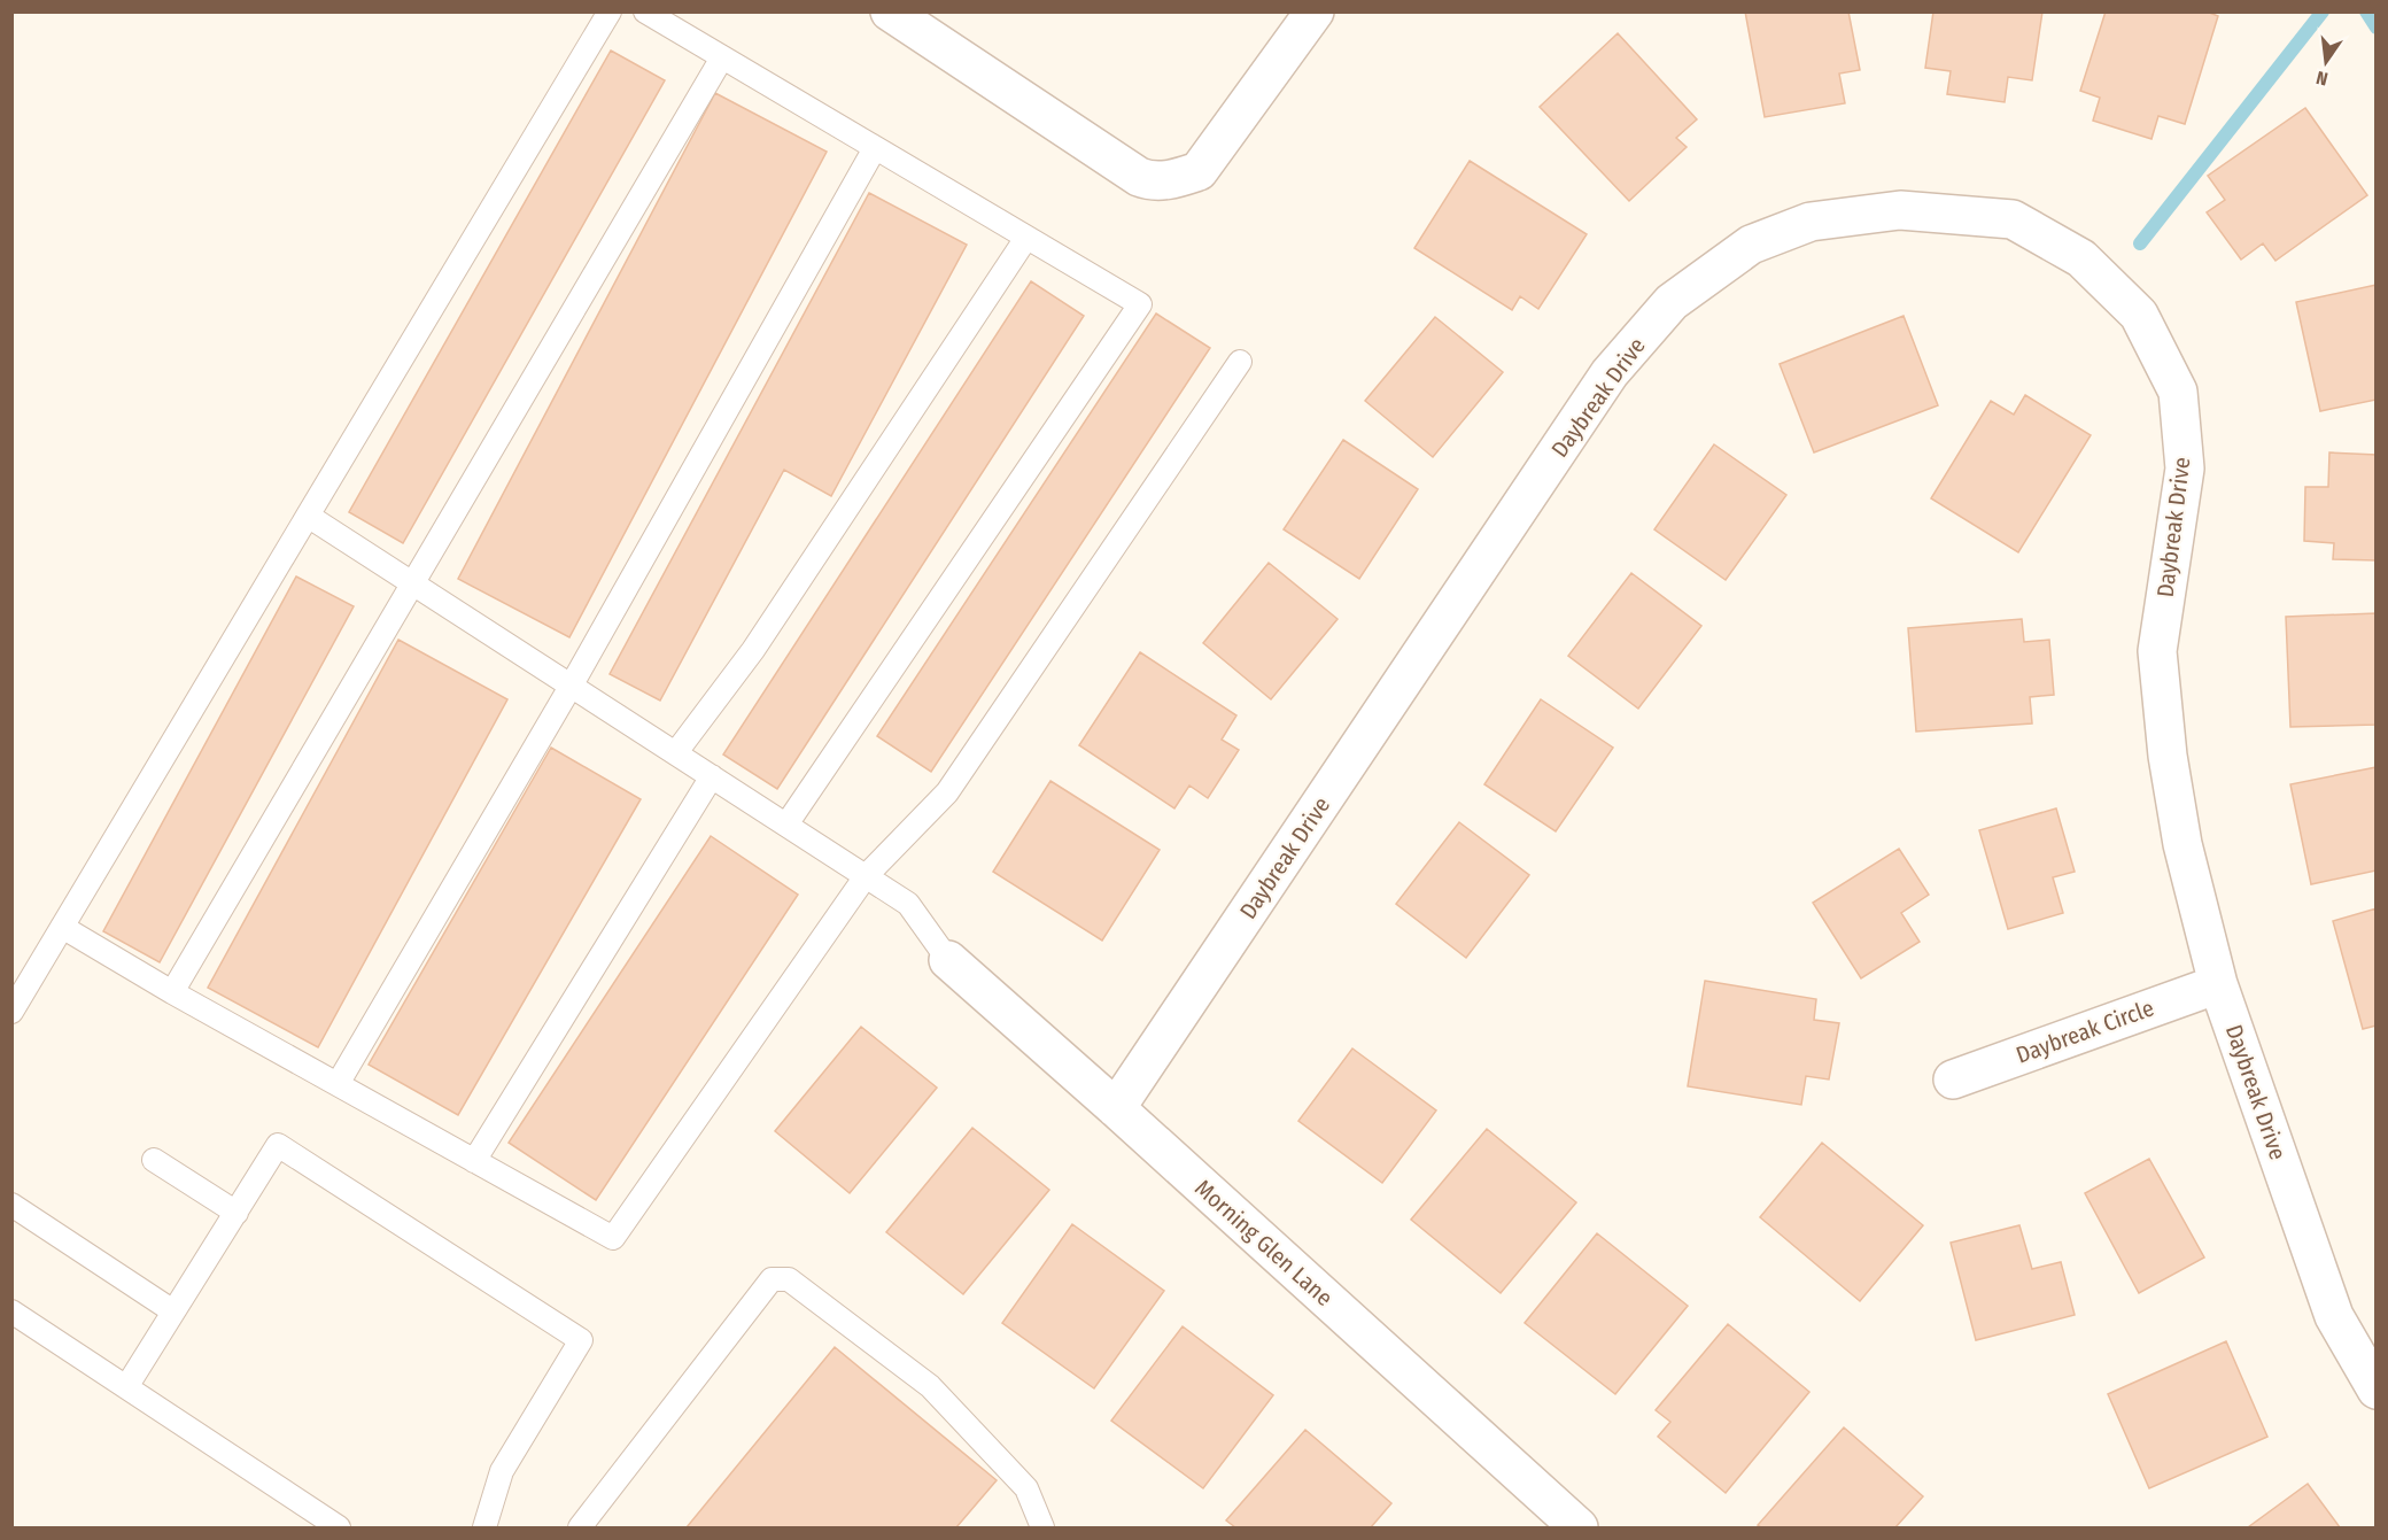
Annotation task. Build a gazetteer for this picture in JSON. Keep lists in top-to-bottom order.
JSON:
{
  "streets": {
    "street": ["Daybreak Drive", "Daybreak Circle", "Morning Glen Lane"]
  },
  "crossings": [
    ["Daybreak Drive", "Daybreak Circle"],
    ["Daybreak Drive", "Morning Glen Lane"]
  ],
  "north": "bottom"
}
